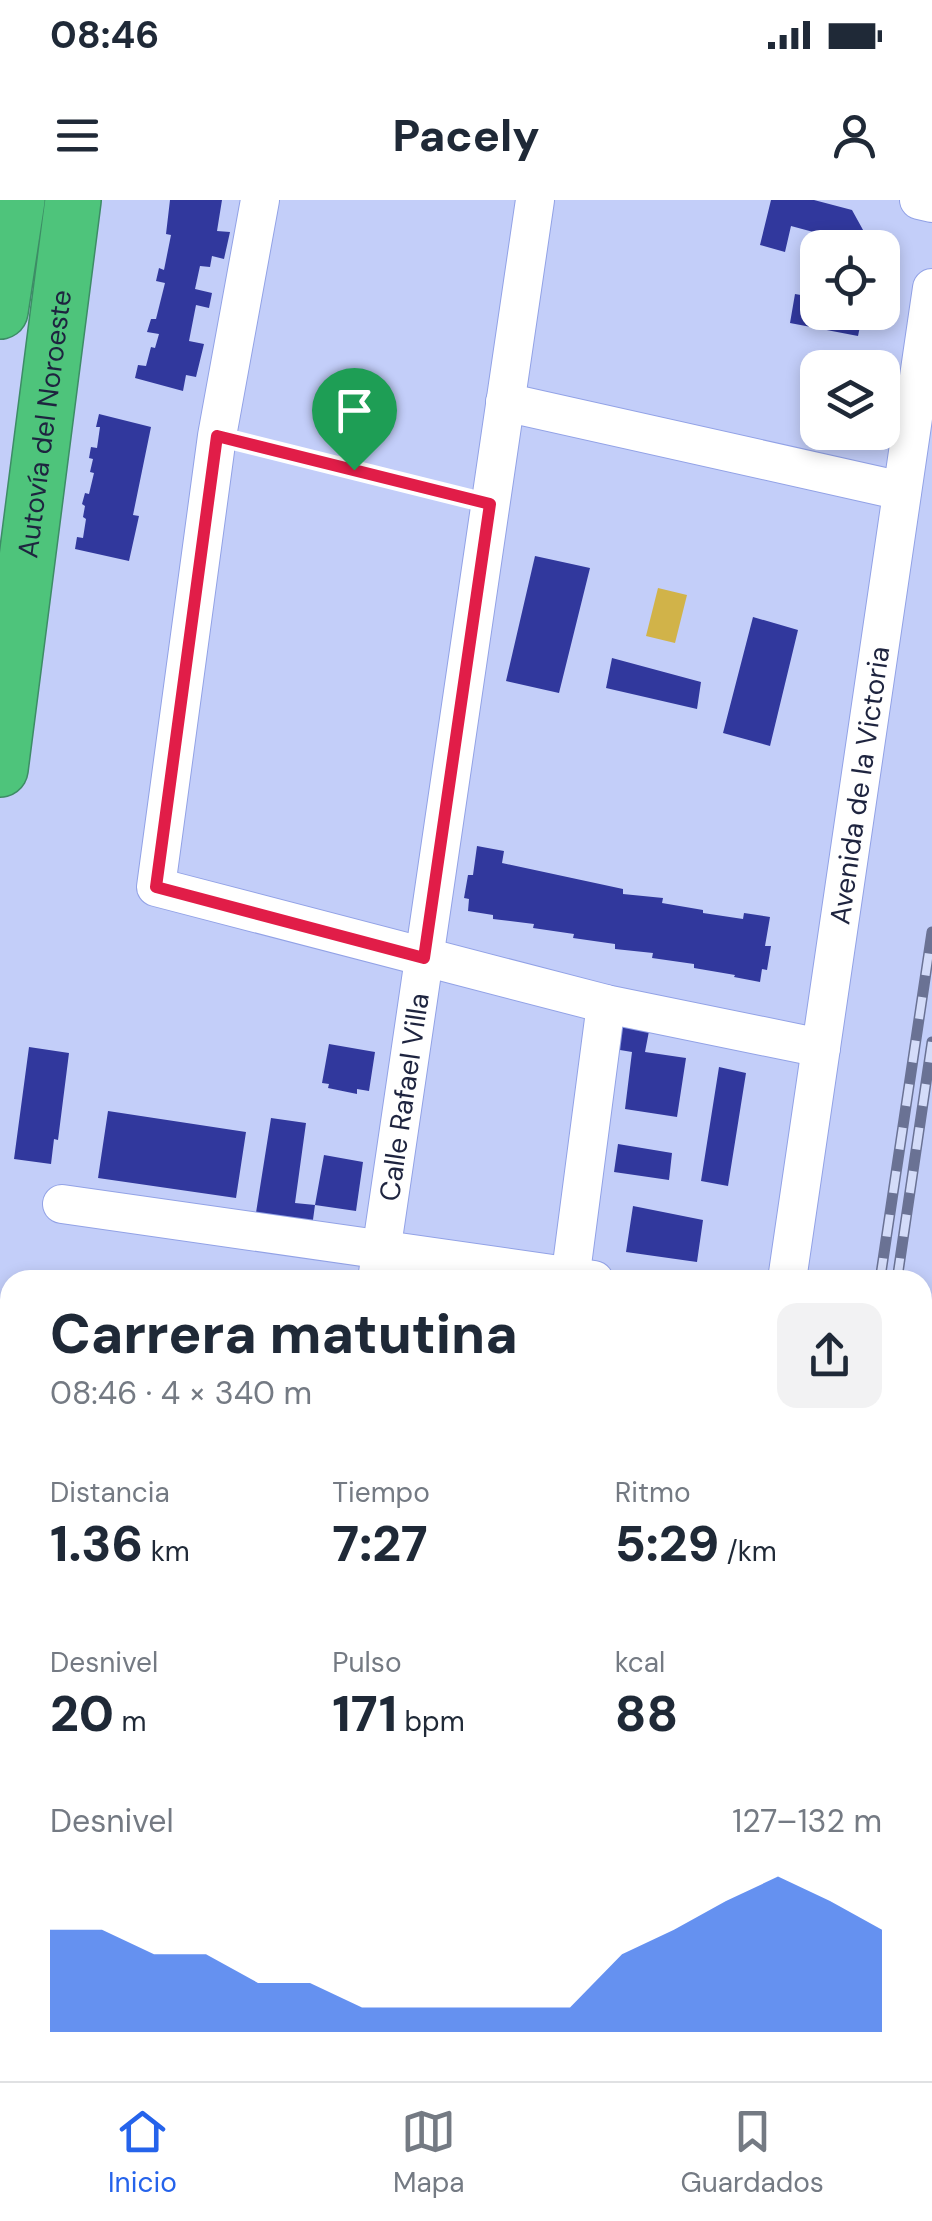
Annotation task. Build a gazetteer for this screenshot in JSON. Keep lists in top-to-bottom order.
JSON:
{
  "streets": {
    "highway": ["Autovía del Noroeste"],
    "street": ["Avenida de la Victoria", "Calle Rafael Villa"]
  },
  "page": {
    "status": "08:46",
    "header": "Pacely",
    "heading": ["Carrera matutina", "08:46 · 4 × 340 m"],
    "stats": [
      ["Distancia", "1.36 km"],
      ["Tiempo", "7:27"],
      ["Ritmo", "5:29 /km"],
      ["Desnivel", "20 m"],
      ["Pulso", "171 bpm"],
      ["kcal", "88"]
    ],
    "chart": ["Desnivel", "127–132 m"],
    "tabs": ["Inicio", "Mapa", "Guardados"]
  }
}
